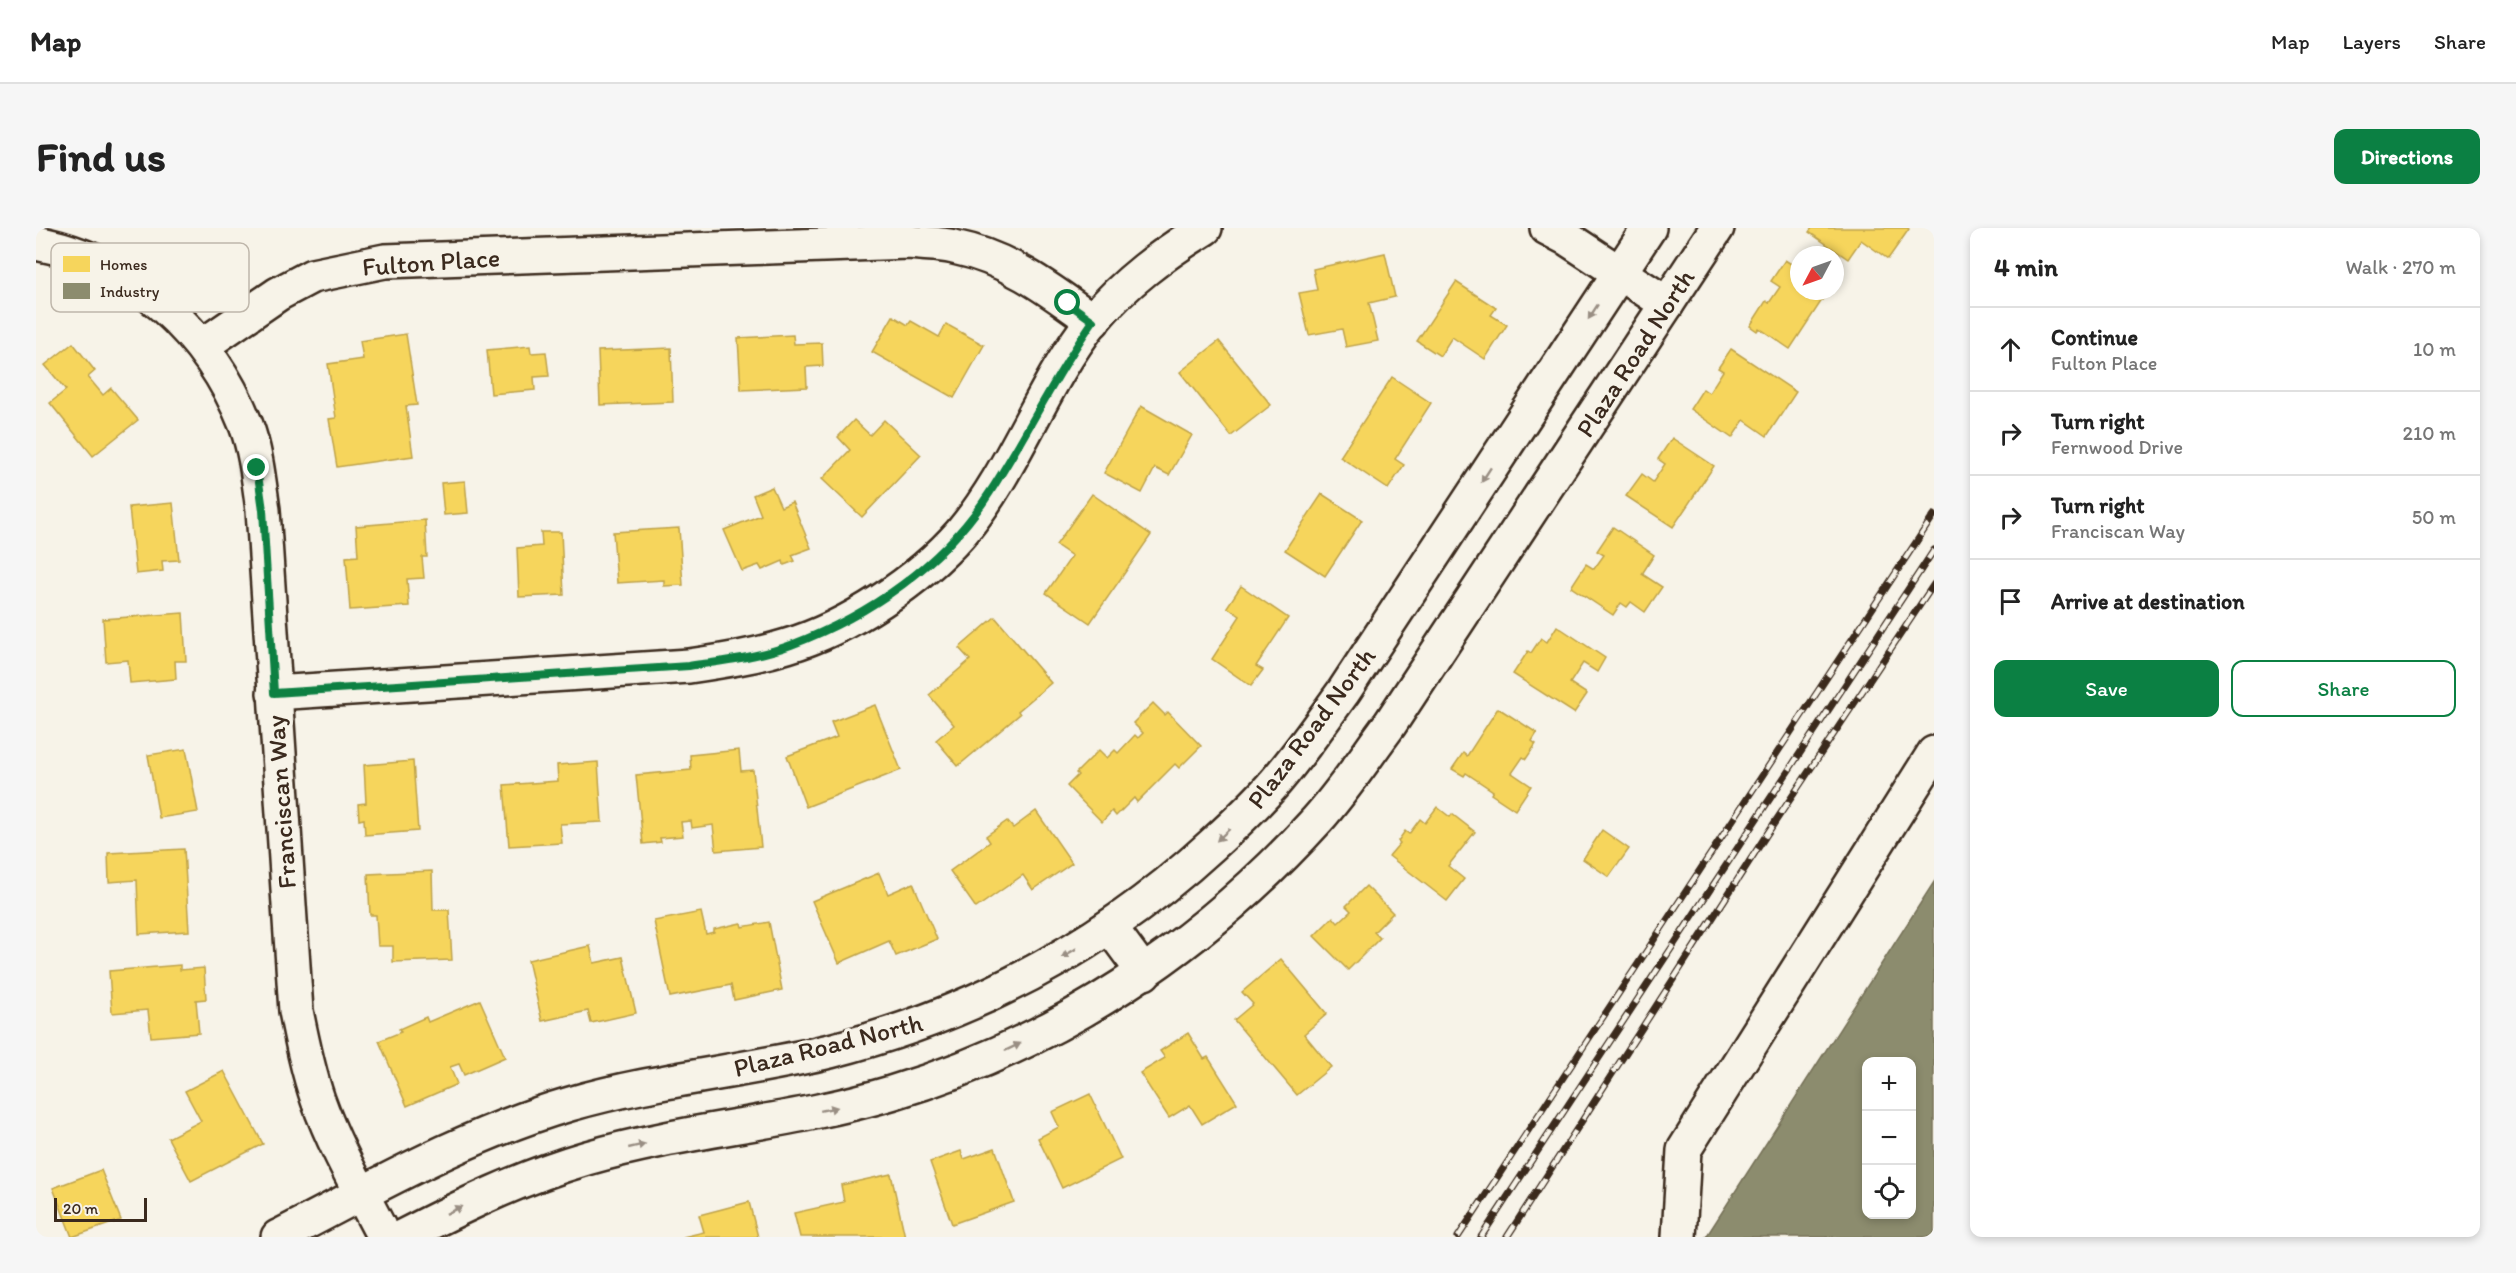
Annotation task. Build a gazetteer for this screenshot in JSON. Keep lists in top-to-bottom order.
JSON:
{
  "streets": {
    "street": ["Fulton Place", "Plaza Road North", "Franciscan Way"]
  },
  "crossings": [
    ["Fulton Place", "Franciscan Way"],
    ["Plaza Road North", "Franciscan Way"]
  ],
  "legend": ["Homes", "Industry"],
  "scale_bar": "20 m",
  "north": "bottom left",
  "page": {
    "header": "Map",
    "nav": ["Map", "Layers", "Share"],
    "buttons": [
      "Directions",
      ["Save", "Share"]
    ],
    "title": "Find us",
    "heading": ["4 min", "Walk · 270 m"],
    "list": [
      ["Continue", "Fulton Place", "10 m"],
      ["Turn right", "Fernwood Drive", "210 m"],
      ["Turn right", "Franciscan Way", "50 m"],
      "Arrive at destination"
    ],
    "map_buttons": ["+", "−"],
    "scale": "20 m"
  }
}
